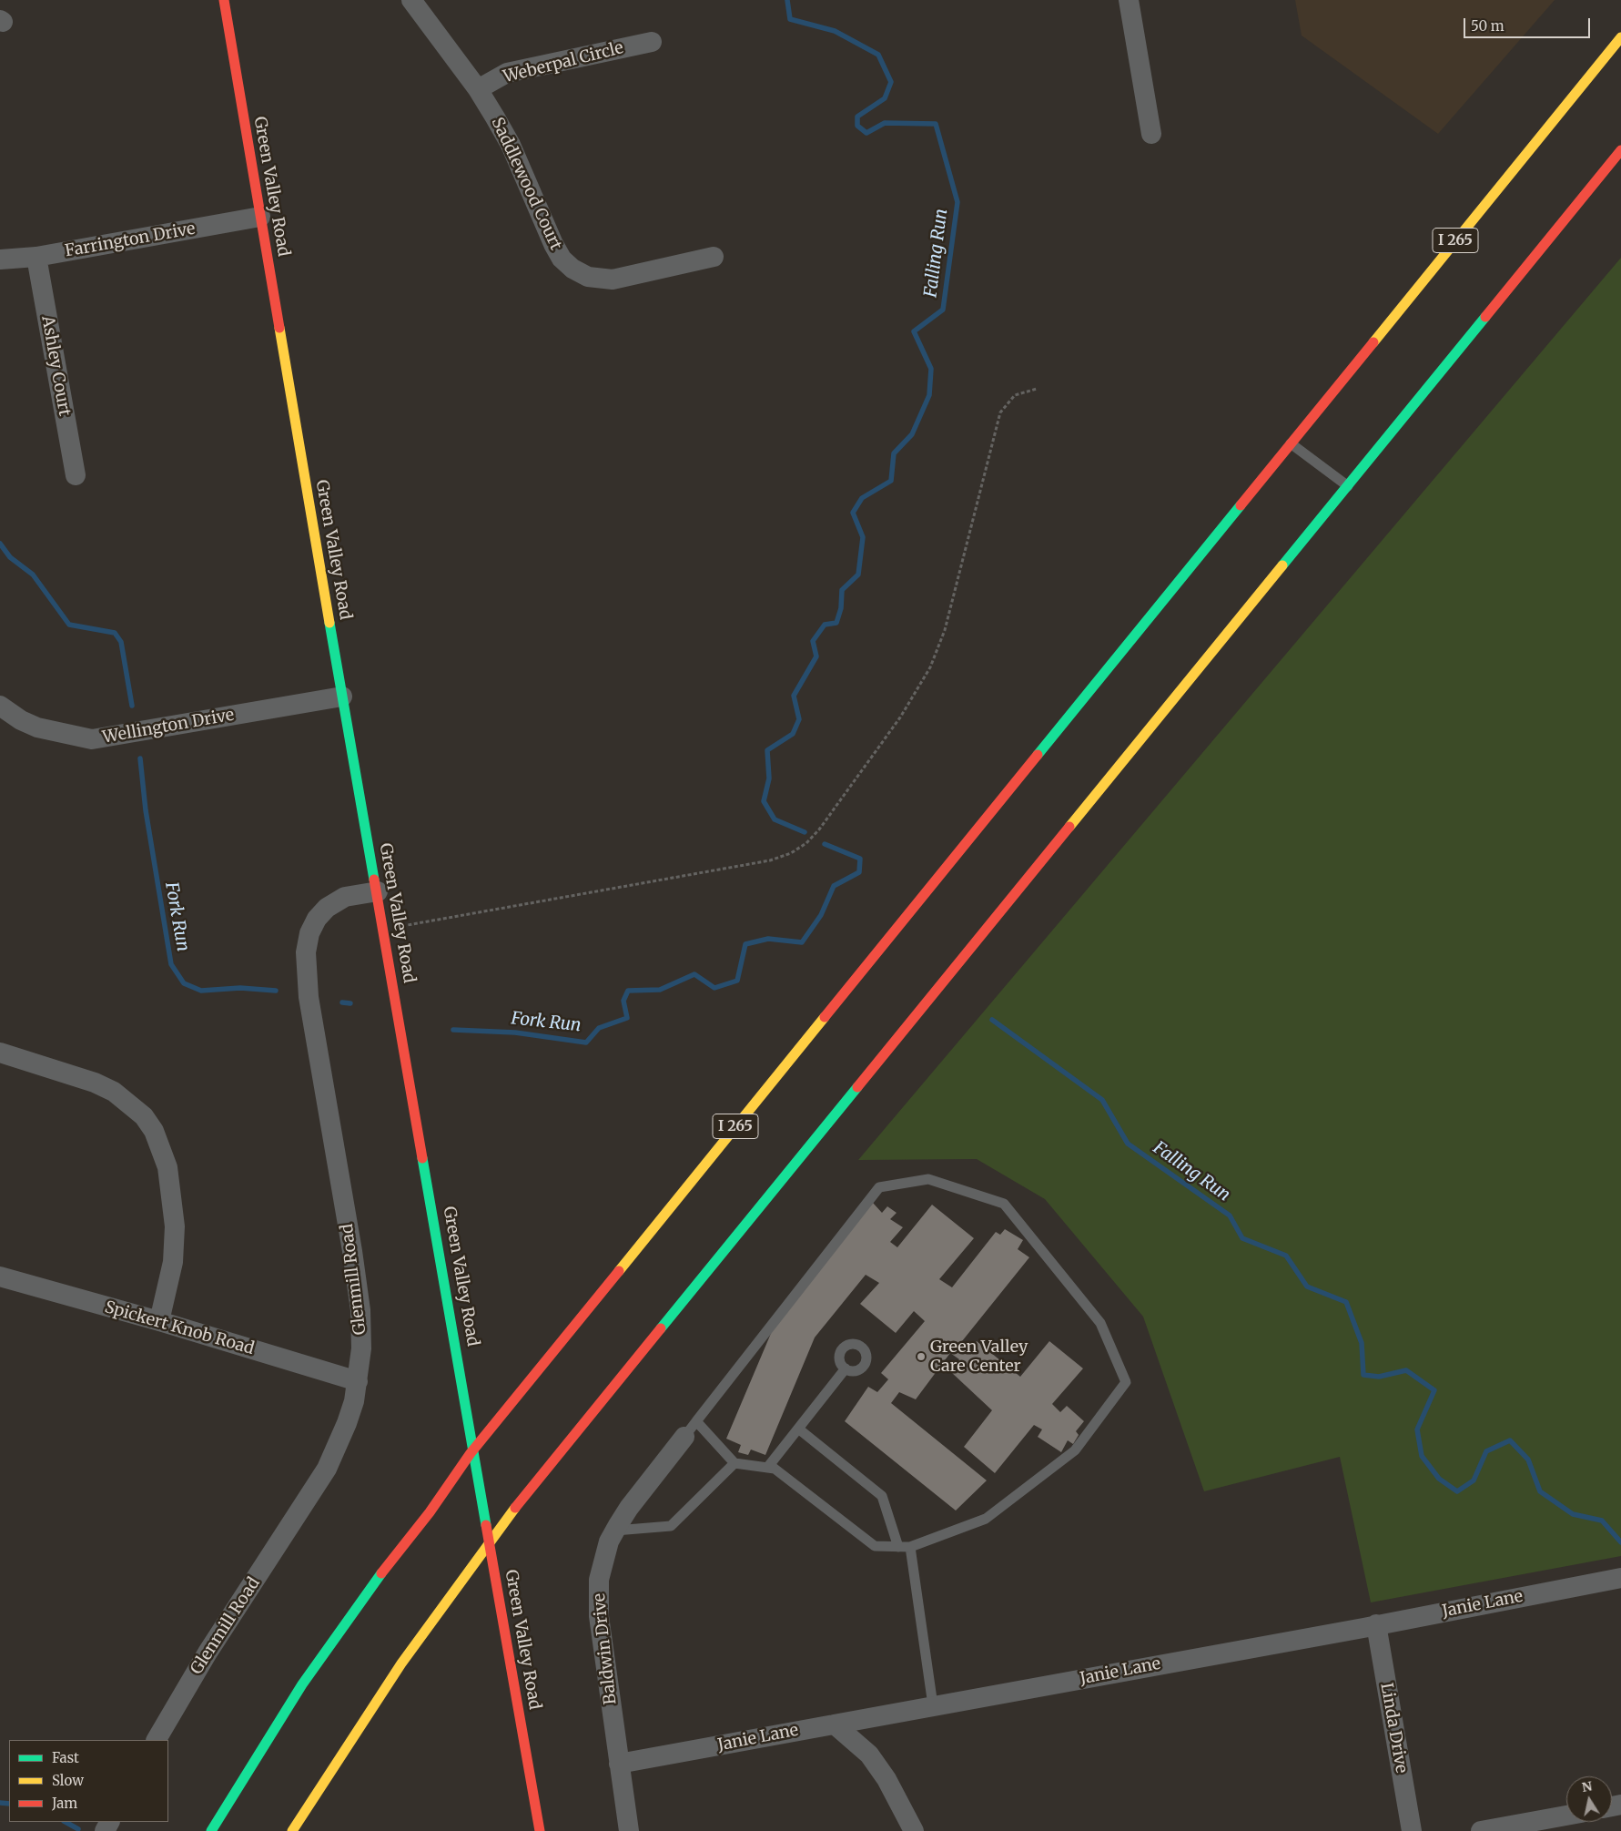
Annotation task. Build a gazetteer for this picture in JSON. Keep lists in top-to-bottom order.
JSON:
{
  "streets": {
    "main road": ["Green Valley Road", "I 265"],
    "street": [
      "Weberpal Circle",
      "Saddlewood Court",
      "Farrington Drive",
      "Ashley Court",
      "Wellington Drive",
      "Glenmill Road",
      "Spickert Knob Road",
      "Janie Lane",
      "Baldwin Drive",
      "Linda Drive"
    ]
  },
  "crossings": [
    ["Weberpal Circle", "Saddlewood Court"],
    ["Green Valley Road", "Farrington Drive"],
    ["Green Valley Road", "Wellington Drive"],
    ["Green Valley Road", "Glenmill Road"],
    ["Farrington Drive", "Ashley Court"],
    ["Glenmill Road", "Spickert Knob Road"],
    ["Janie Lane", "Baldwin Drive"],
    ["Janie Lane", "Linda Drive"]
  ],
  "water": ["Falling Run", "Fork Run"],
  "places": ["Green Valley Care Center"],
  "legend": ["Fast", "Slow", "Jam"],
  "scale_bar": "50 m",
  "north": "top"
}
